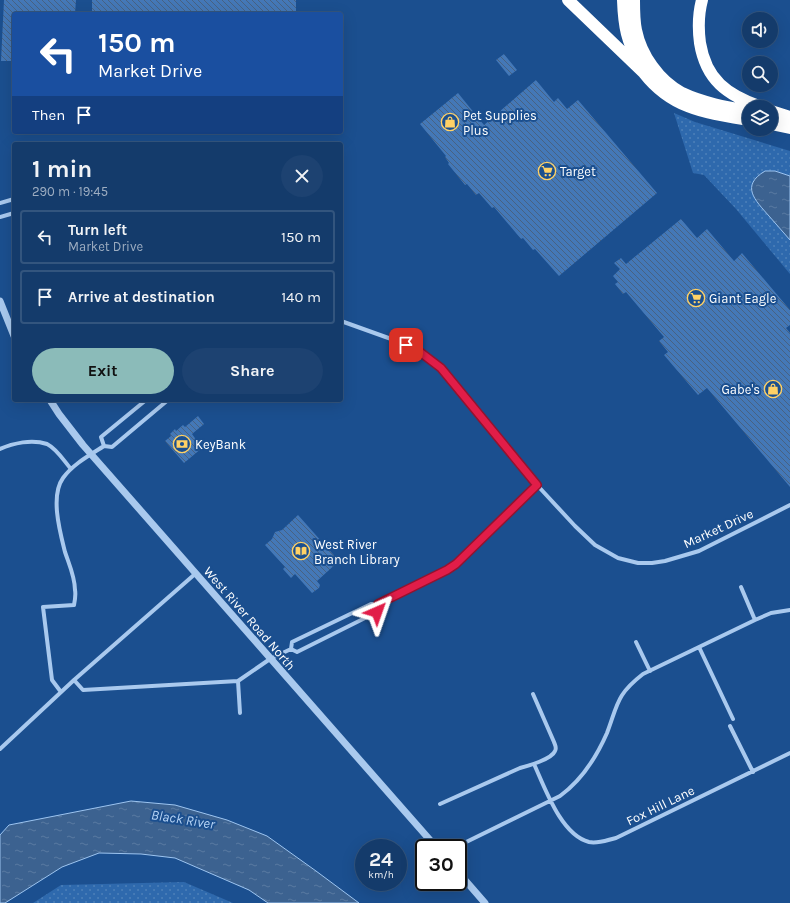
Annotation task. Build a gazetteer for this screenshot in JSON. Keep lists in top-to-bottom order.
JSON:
{
  "streets": {
    "street": ["Market Drive", "West River Road North", "Fox Hill Lane"]
  },
  "water": ["Black River"],
  "places": {
    "shop": ["Pet Supplies Plus", "Gabe's"],
    "supermarket": ["Target", "Giant Eagle"],
    "bank": ["KeyBank"],
    "library": ["West River Branch Library"]
  },
  "page": {
    "turn": ["150 m", "Market Drive"],
    "then": "Then",
    "heading": ["1 min", "290 m · 19:45"],
    "list": [
      {
        "name": "Turn left",
        "note": "Market Drive",
        "value": "150 m"
      },
      {
        "name": "Arrive at destination",
        "value": "140 m"
      }
    ],
    "buttons": ["Exit", "Share"],
    "speed": "24 km/h",
    "limit": "30"
  }
}
